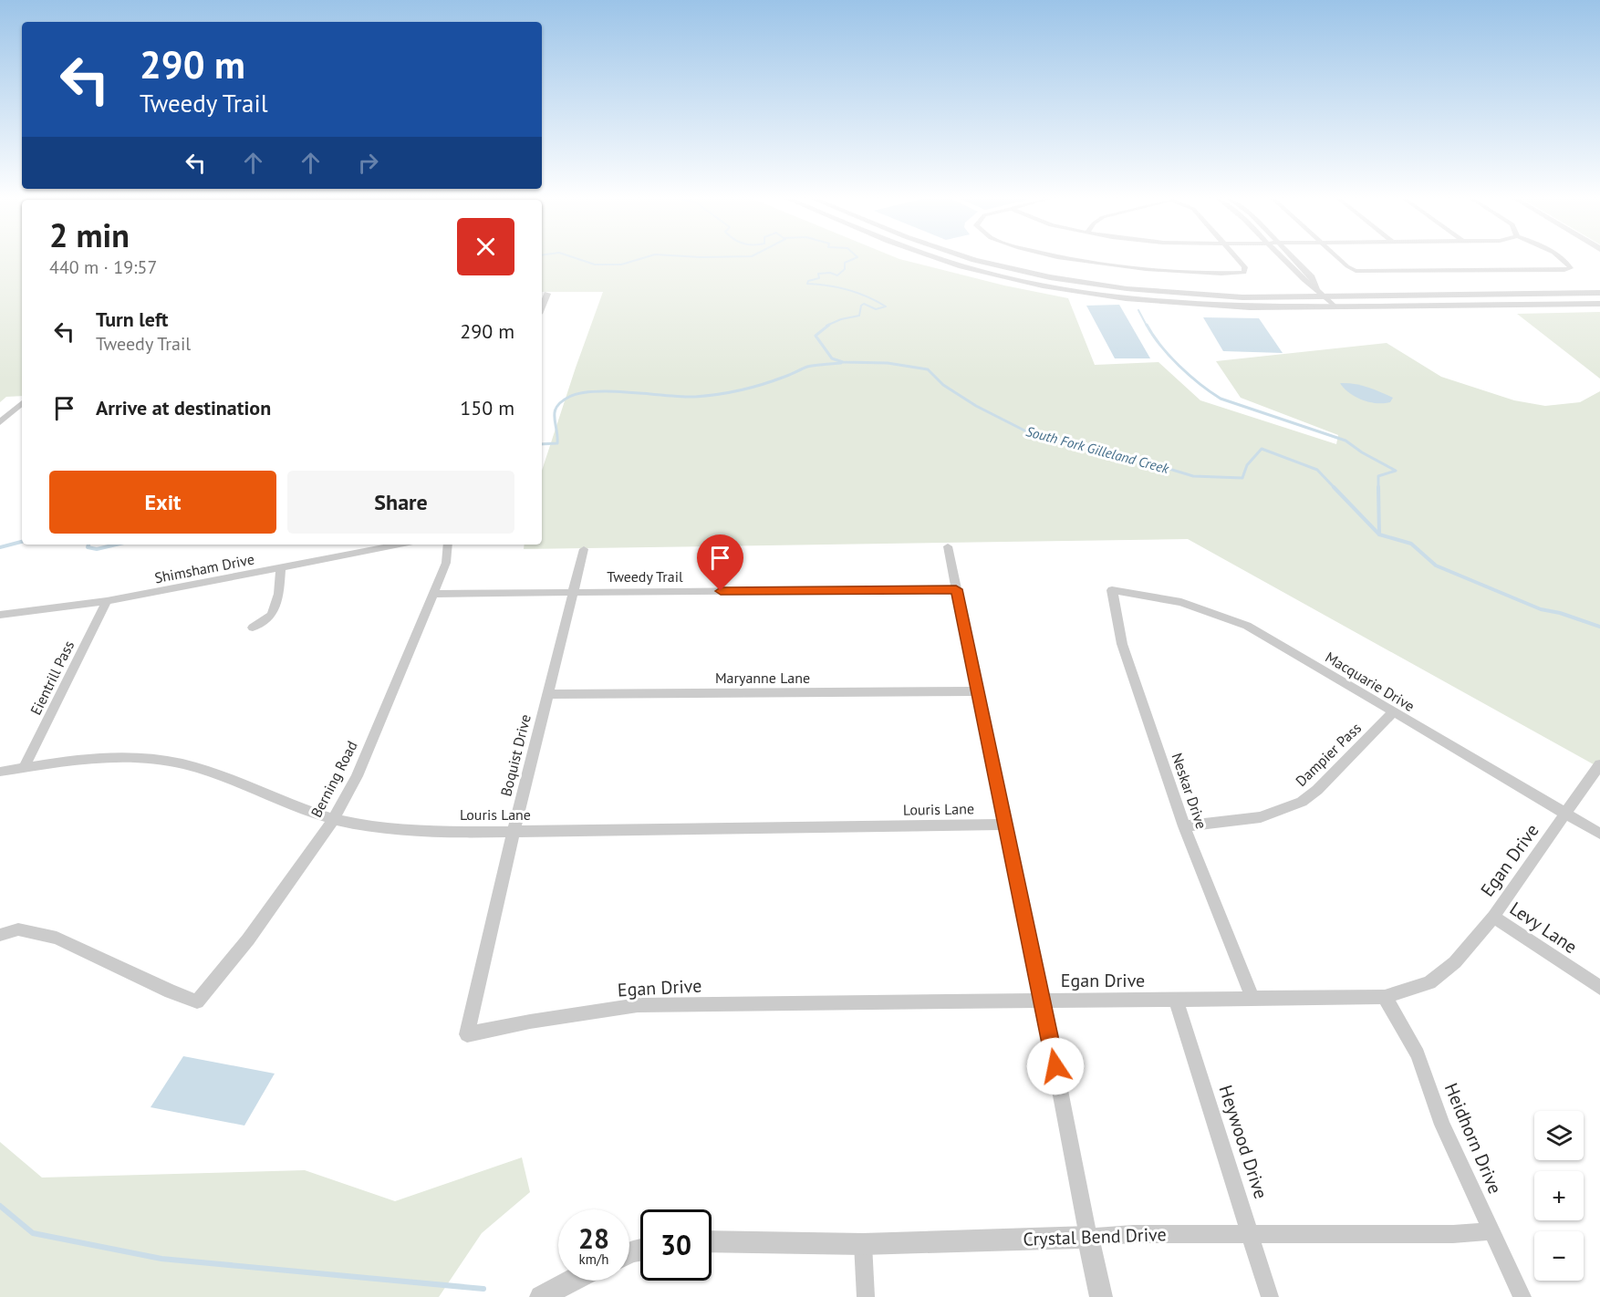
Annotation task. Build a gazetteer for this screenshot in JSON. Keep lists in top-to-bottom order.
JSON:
{
  "streets": {
    "street": [
      "Shimsham Drive",
      "Tweedy Trail",
      "Eientrill Pass",
      "Maryanne Lane",
      "Macquarie Drive",
      "Dampier Pass",
      "Boquist Drive",
      "Berning Road",
      "Neskar Drive",
      "Louris Lane",
      "Egan Drive",
      "Levy Lane",
      "Heidhorn Drive",
      "Heywood Drive",
      "Crystal Bend Drive"
    ]
  },
  "crossings": [
    ["Shimsham Drive", "Eientrill Pass"],
    ["Tweedy Trail", "Boquist Drive"],
    ["Tweedy Trail", "Berning Road"],
    ["Eientrill Pass", "Louris Lane"],
    ["Maryanne Lane", "Boquist Drive"],
    ["Macquarie Drive", "Dampier Pass"],
    ["Macquarie Drive", "Neskar Drive"],
    ["Macquarie Drive", "Egan Drive"],
    ["Dampier Pass", "Neskar Drive"],
    ["Boquist Drive", "Louris Lane"],
    ["Boquist Drive", "Egan Drive"],
    ["Berning Road", "Louris Lane"],
    ["Neskar Drive", "Egan Drive"],
    ["Egan Drive", "Levy Lane"],
    ["Egan Drive", "Heidhorn Drive"],
    ["Egan Drive", "Heywood Drive"],
    ["Heidhorn Drive", "Crystal Bend Drive"],
    ["Heywood Drive", "Crystal Bend Drive"]
  ],
  "water": ["South Fork Gilleland Creek"],
  "page": {
    "turn": ["290 m", "Tweedy Trail"],
    "heading": ["2 min", "440 m · 19:57"],
    "list": [
      {
        "name": "Turn left",
        "note": "Tweedy Trail",
        "value": "290 m"
      },
      {
        "name": "Arrive at destination",
        "value": "150 m"
      }
    ],
    "buttons": ["Exit", "Share"],
    "map_buttons": ["+", "−"],
    "speed": "28 km/h",
    "limit": "30"
  }
}
